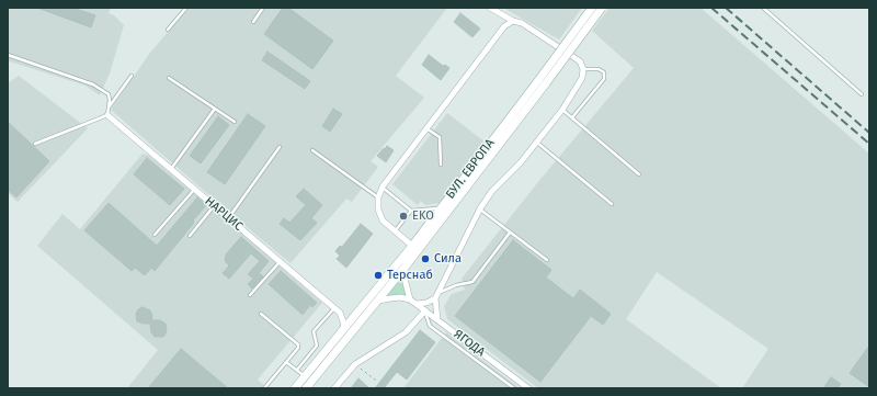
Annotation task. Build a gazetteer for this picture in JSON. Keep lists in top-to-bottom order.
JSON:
{
  "streets": {
    "main road": ["БУЛ. ЕВРОПА"],
    "street": ["НАРЦИС", "ЯГОДА"]
  },
  "places": ["EKO", "Сила", "Терснаб"]
}
